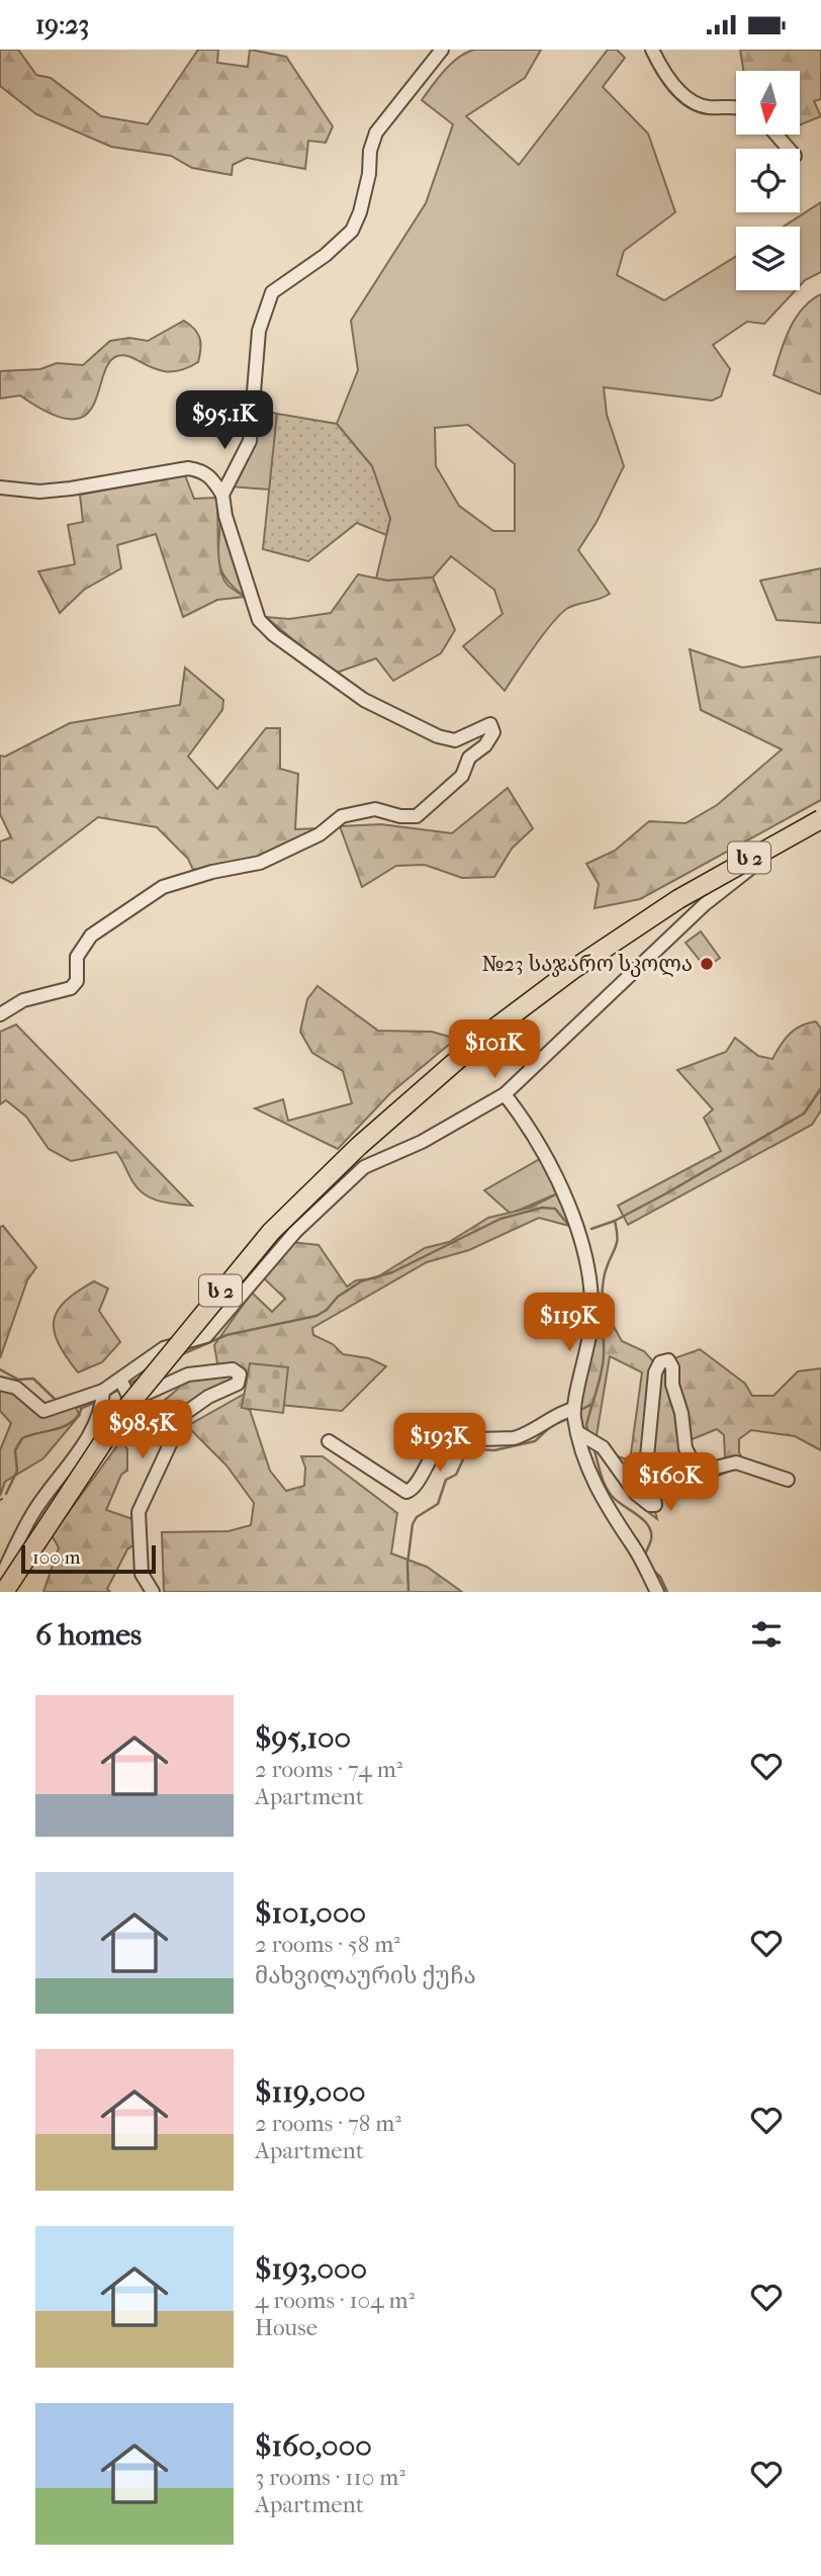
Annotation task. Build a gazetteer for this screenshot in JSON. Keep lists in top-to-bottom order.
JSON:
{
  "streets": {
    "highway": ["ს 2"]
  },
  "places": ["№23 საჯარო სკოლა"],
  "scale_bar": "100 m",
  "north": "bottom",
  "page": {
    "status": "19:23",
    "price": [
      "$95.1K",
      "$101K",
      "$119K",
      "$98.5K",
      "$193K",
      "$160K"
    ],
    "scale": "100 m",
    "heading": "6 homes",
    "list": [
      {
        "name": "$95,100",
        "note": "2 rooms · 74 m² · Apartment"
      },
      {
        "name": "$101,000",
        "note": "2 rooms · 58 m² · მახვილაურის ქუჩა"
      },
      {
        "name": "$119,000",
        "note": "2 rooms · 78 m² · Apartment"
      },
      {
        "name": "$193,000",
        "note": "4 rooms · 104 m² · House"
      },
      {
        "name": "$160,000",
        "note": "3 rooms · 110 m² · Apartment"
      }
    ]
  }
}
